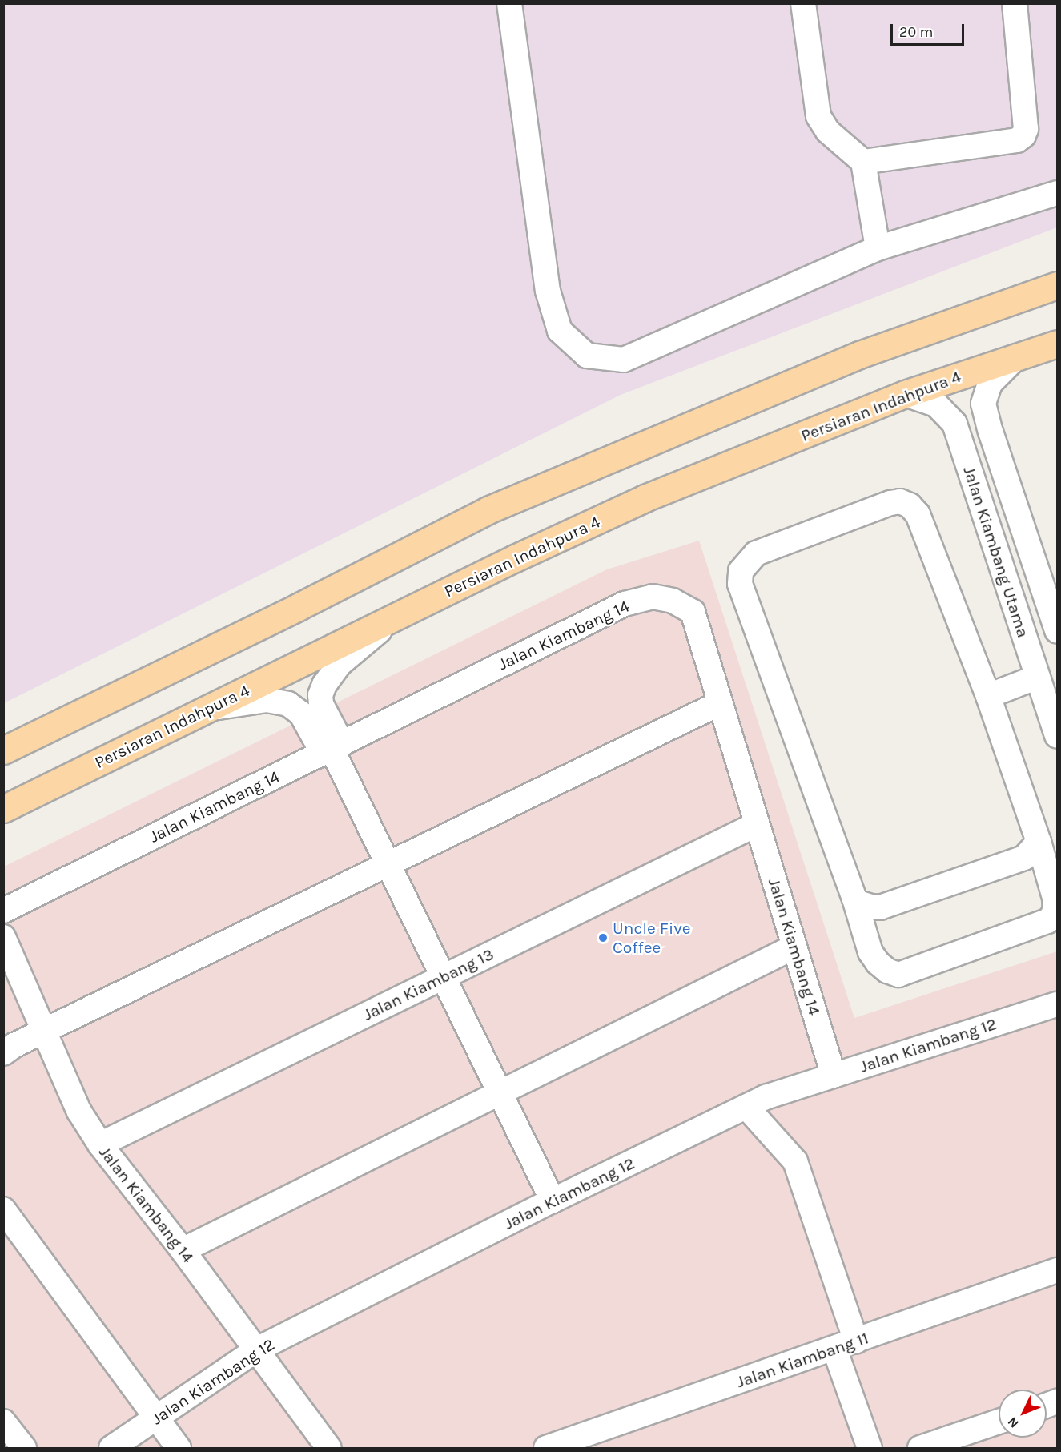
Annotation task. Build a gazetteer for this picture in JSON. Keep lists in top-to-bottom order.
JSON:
{
  "streets": {
    "main road": ["Persiaran Indahpura 4"],
    "street": [
      "Jalan Kiambang Utama",
      "Jalan Kiambang 14",
      "Jalan Kiambang 13",
      "Jalan Kiambang 12",
      "Jalan Kiambang 11"
    ]
  },
  "crossings": [
    ["Persiaran Indahpura 4", "Jalan Kiambang Utama"],
    ["Jalan Kiambang 14", "Jalan Kiambang 13"],
    ["Jalan Kiambang 14", "Jalan Kiambang 12"]
  ],
  "places": ["Uncle Five Coffee"],
  "scale_bar": "20 m",
  "north": "bottom left"
}
